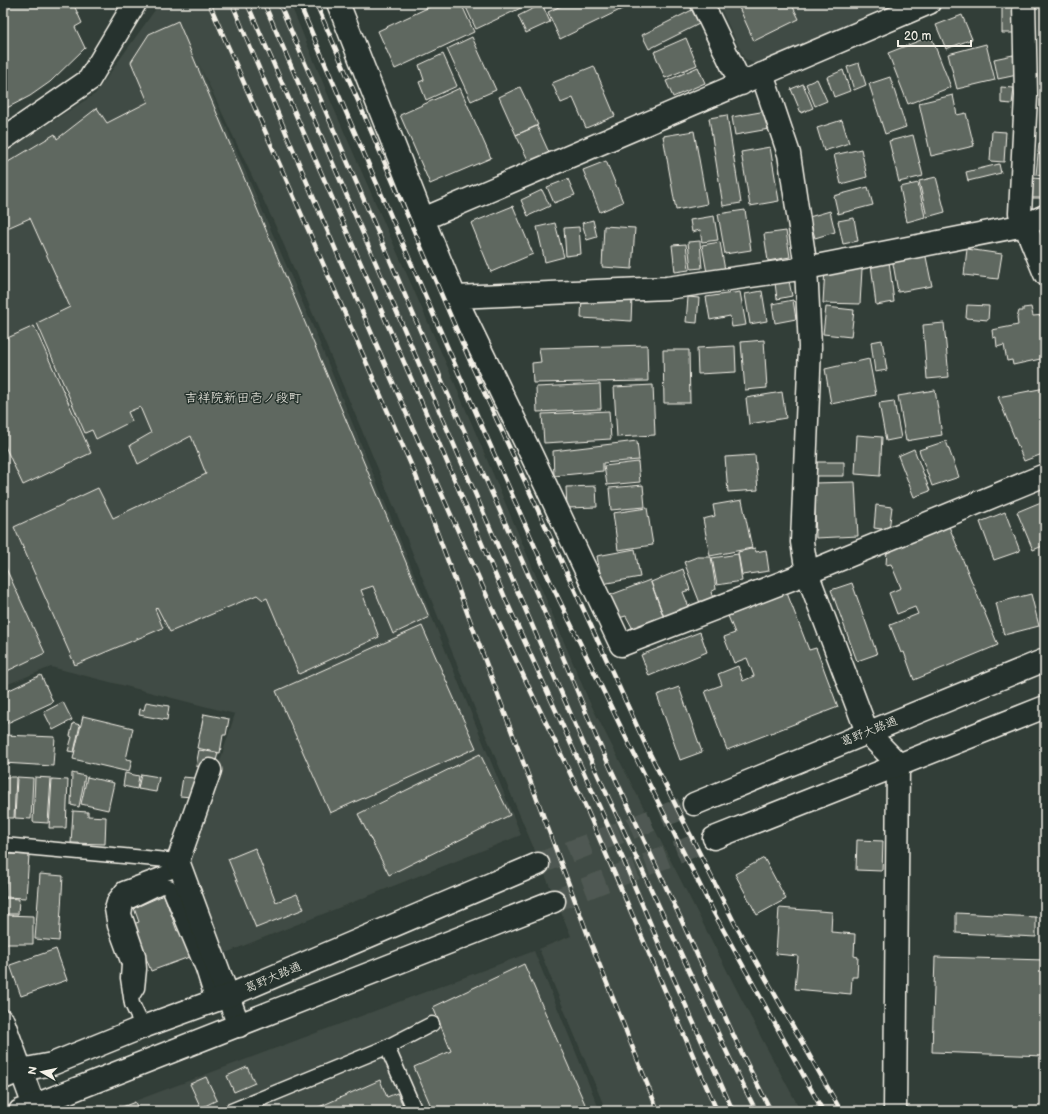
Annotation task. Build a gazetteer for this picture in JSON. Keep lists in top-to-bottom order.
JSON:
{
  "streets": {
    "street": ["葛野大路通"]
  },
  "districts": ["吉祥院新田壱ノ段町"],
  "scale_bar": "20 m",
  "north": "left"
}
